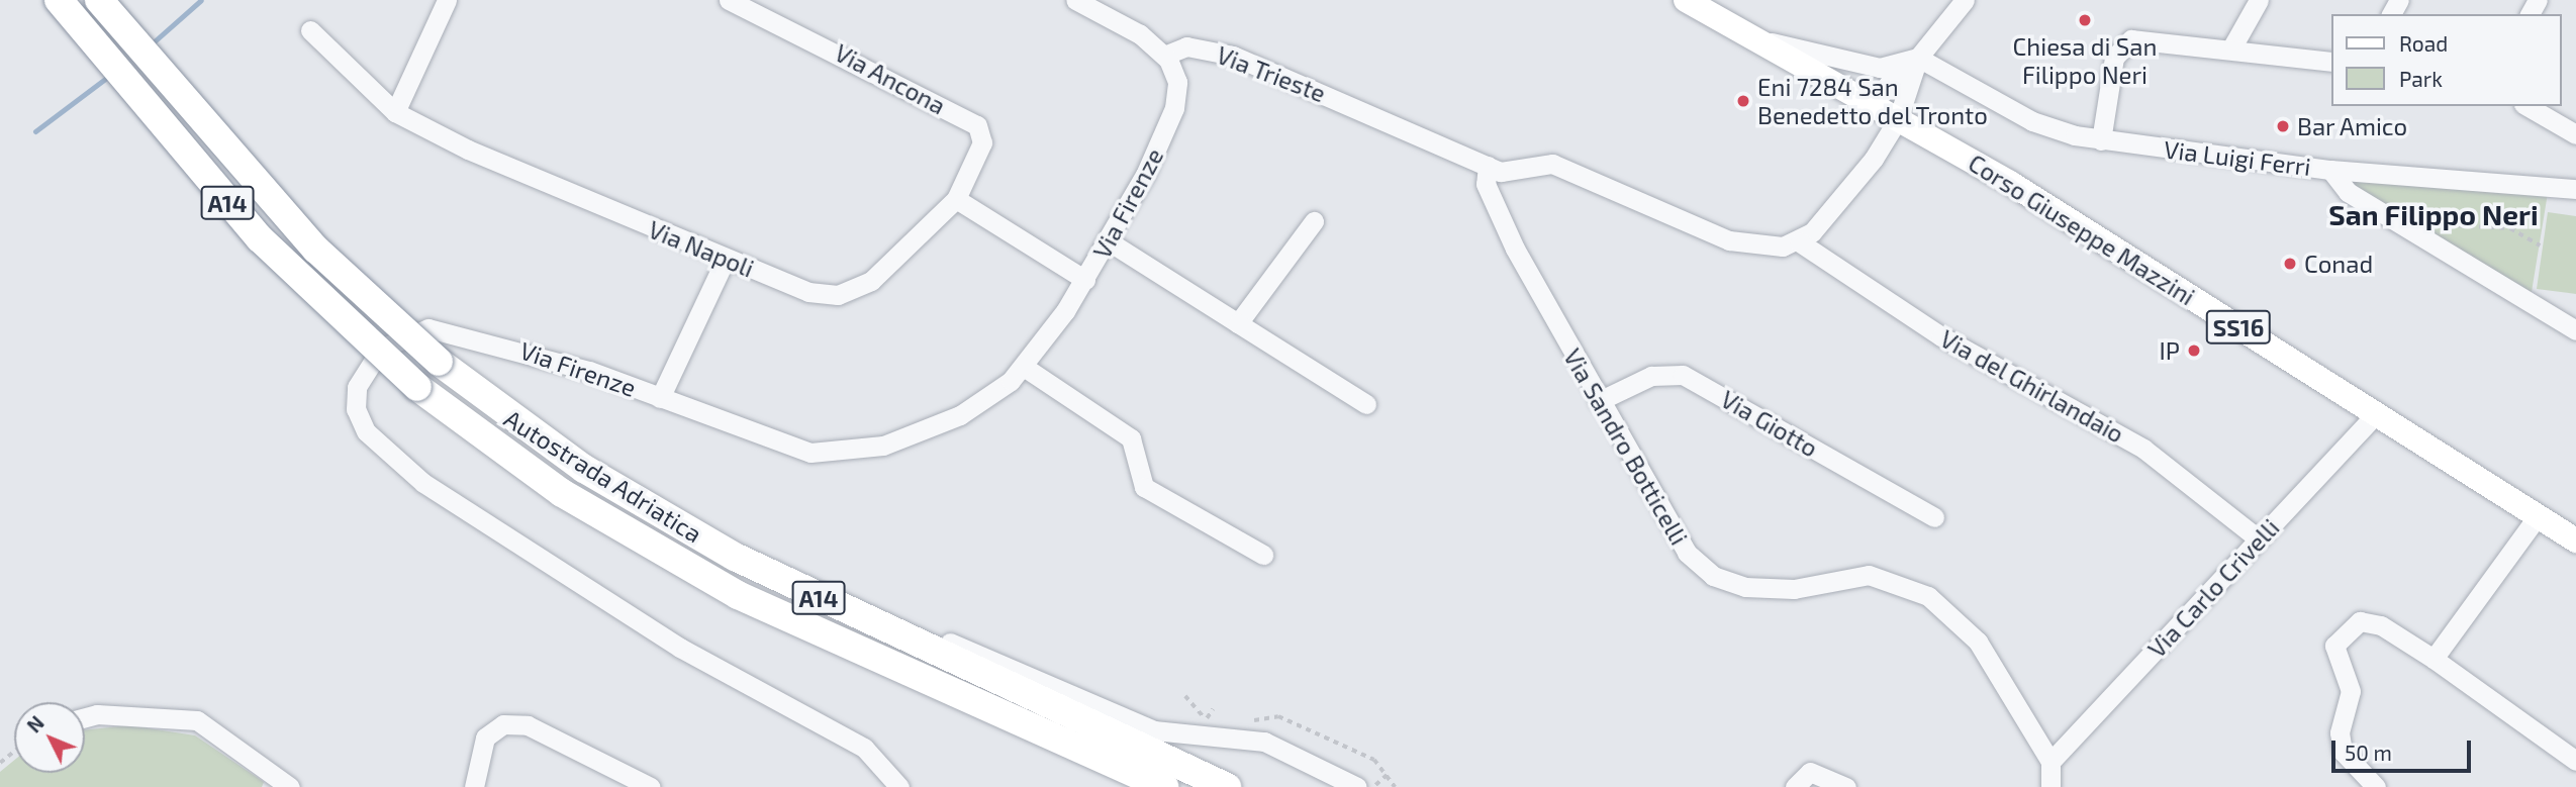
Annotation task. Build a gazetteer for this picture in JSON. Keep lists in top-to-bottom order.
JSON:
{
  "streets": {
    "highway": ["A14", "Autostrada Adriatica"],
    "main road": ["Corso Giuseppe Mazzini", "SS16"],
    "street": [
      "Via Trieste",
      "Via Ancona",
      "Via Luigi Ferri",
      "Via Firenze",
      "Via Napoli",
      "Via del Ghirlandaio",
      "Via Giotto",
      "Via Sandro Botticelli",
      "Via Carlo Crivelli"
    ]
  },
  "crossings": [
    ["Via Trieste", "Via Firenze"],
    ["Via Trieste", "Via Sandro Botticelli"],
    ["Via Ancona", "Via Napoli"],
    ["Corso Giuseppe Mazzini", "Via Carlo Crivelli"],
    ["Via del Ghirlandaio", "Via Carlo Crivelli"],
    ["Via Giotto", "Via Sandro Botticelli"],
    ["Via Sandro Botticelli", "Via Carlo Crivelli"]
  ],
  "districts": ["San Filippo Neri"],
  "places": [
    "Chiesa di San Filippo Neri",
    "Eni 7284 San Benedetto del Tronto",
    "Bar Amico",
    "Conad",
    "IP"
  ],
  "legend": ["Road", "Park"],
  "scale_bar": "50 m",
  "north": "top left"
}
